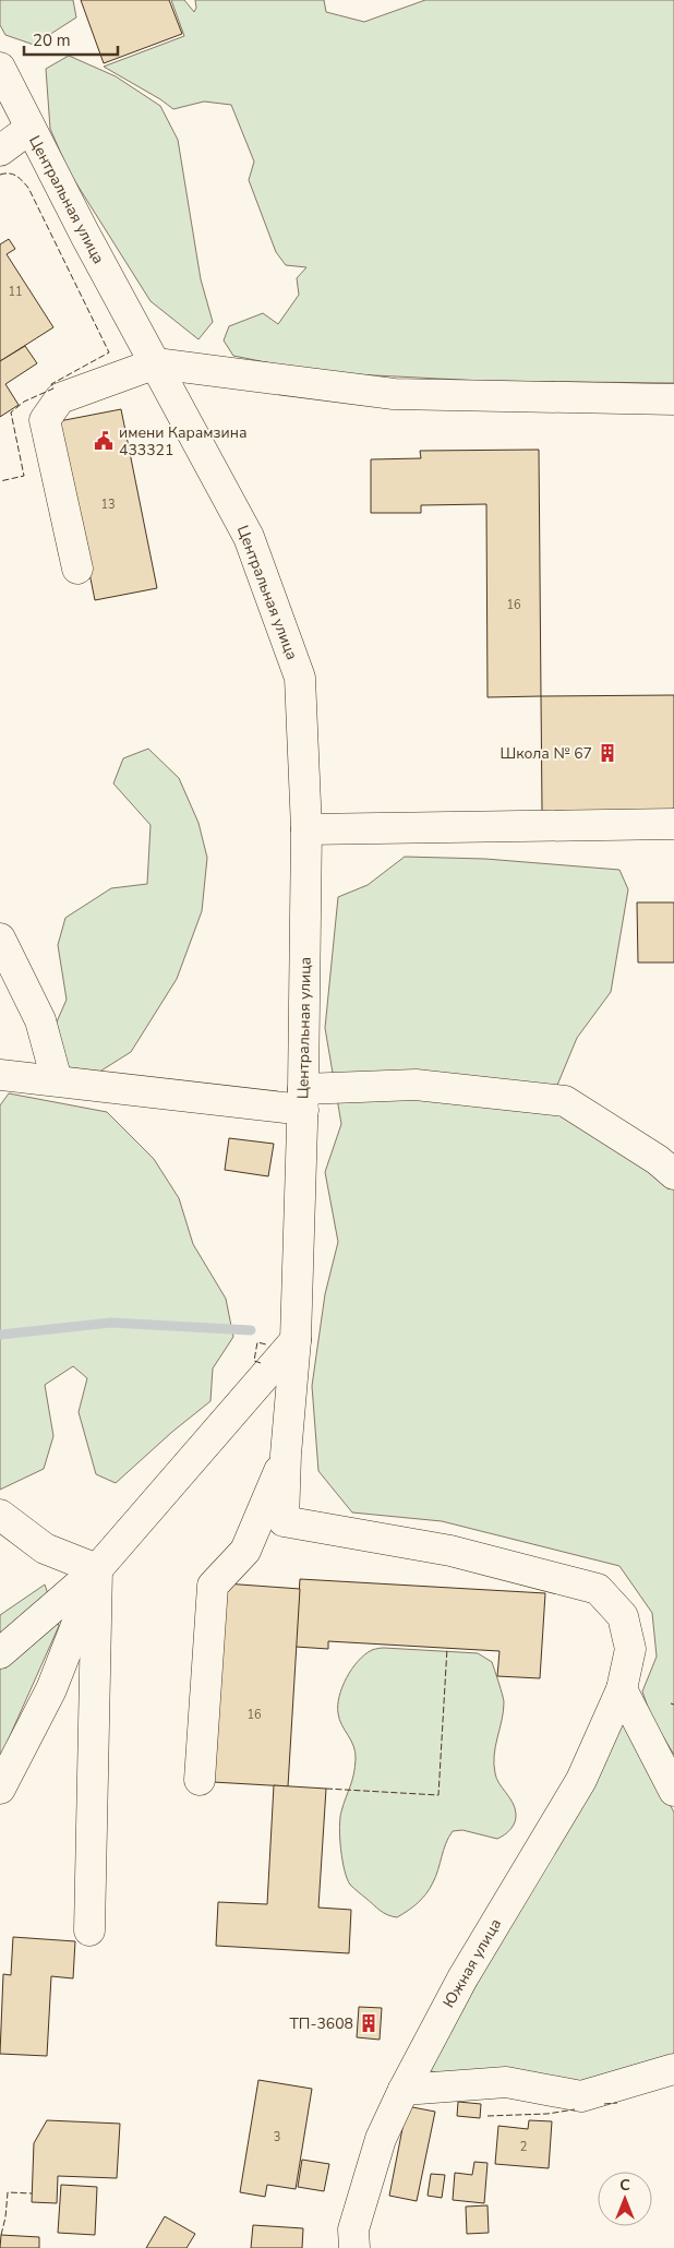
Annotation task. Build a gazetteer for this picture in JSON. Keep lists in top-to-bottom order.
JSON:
{
  "streets": {
    "street": ["Центральная улица", "Южная улица"]
  },
  "crossings": [
    ["Центральная улица", "Южная улица"]
  ],
  "places": {
    "public building": ["имени Карамзина 433321"],
    "building": ["Школа № 67", "ТП-3608"]
  },
  "house_numbers": [
    "11",
    "13",
    "16",
    "16",
    "3",
    "2"
  ],
  "scale_bar": "20 m",
  "north": "top"
}
